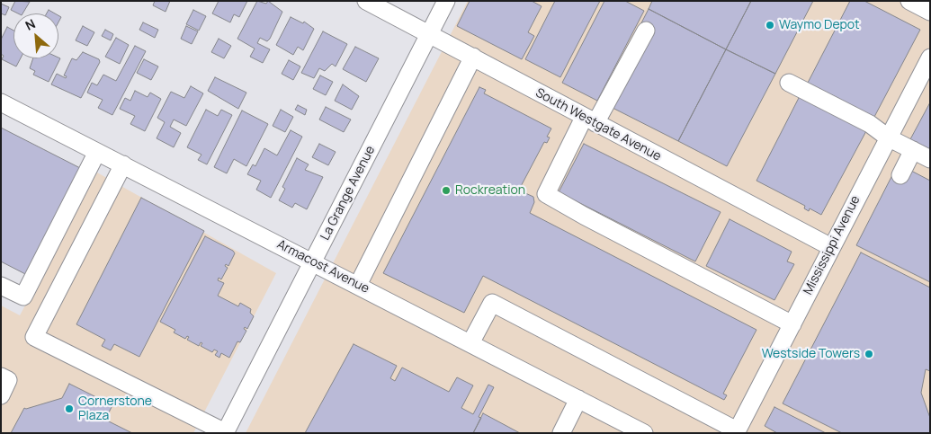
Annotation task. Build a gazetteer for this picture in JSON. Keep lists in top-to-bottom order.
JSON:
{
  "streets": {
    "street": [
      "South Westgate Avenue",
      "La Grange Avenue",
      "Mississippi Avenue",
      "Armacost Avenue"
    ]
  },
  "crossings": [
    ["South Westgate Avenue", "La Grange Avenue"],
    ["South Westgate Avenue", "Mississippi Avenue"],
    ["La Grange Avenue", "Armacost Avenue"]
  ],
  "places": [
    "Waymo Depot",
    "Rockreation",
    "Westside Towers",
    "Cornerstone Plaza"
  ],
  "north": "top left"
}
